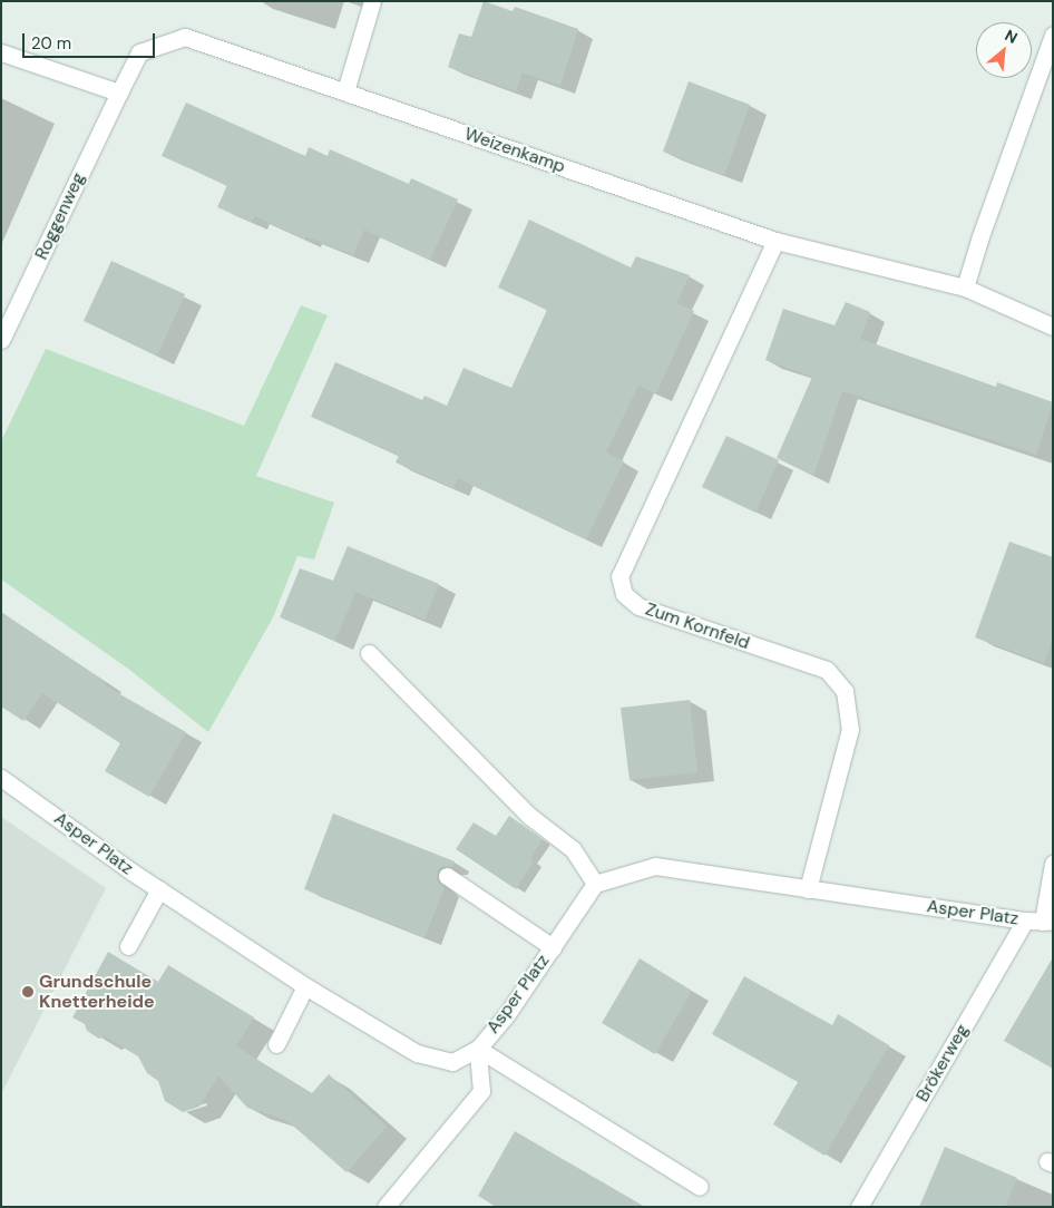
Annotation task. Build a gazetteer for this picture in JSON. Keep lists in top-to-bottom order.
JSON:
{
  "streets": {
    "street": [
      "Weizenkamp",
      "Roggenweg",
      "Zum Kornfeld",
      "Asper Platz",
      "Brökerweg"
    ]
  },
  "crossings": [
    ["Weizenkamp", "Roggenweg"],
    ["Weizenkamp", "Zum Kornfeld"],
    ["Zum Kornfeld", "Asper Platz"],
    ["Asper Platz", "Brökerweg"]
  ],
  "places": ["Grundschule Knetterheide"],
  "scale_bar": "20 m",
  "north": "top right"
}
